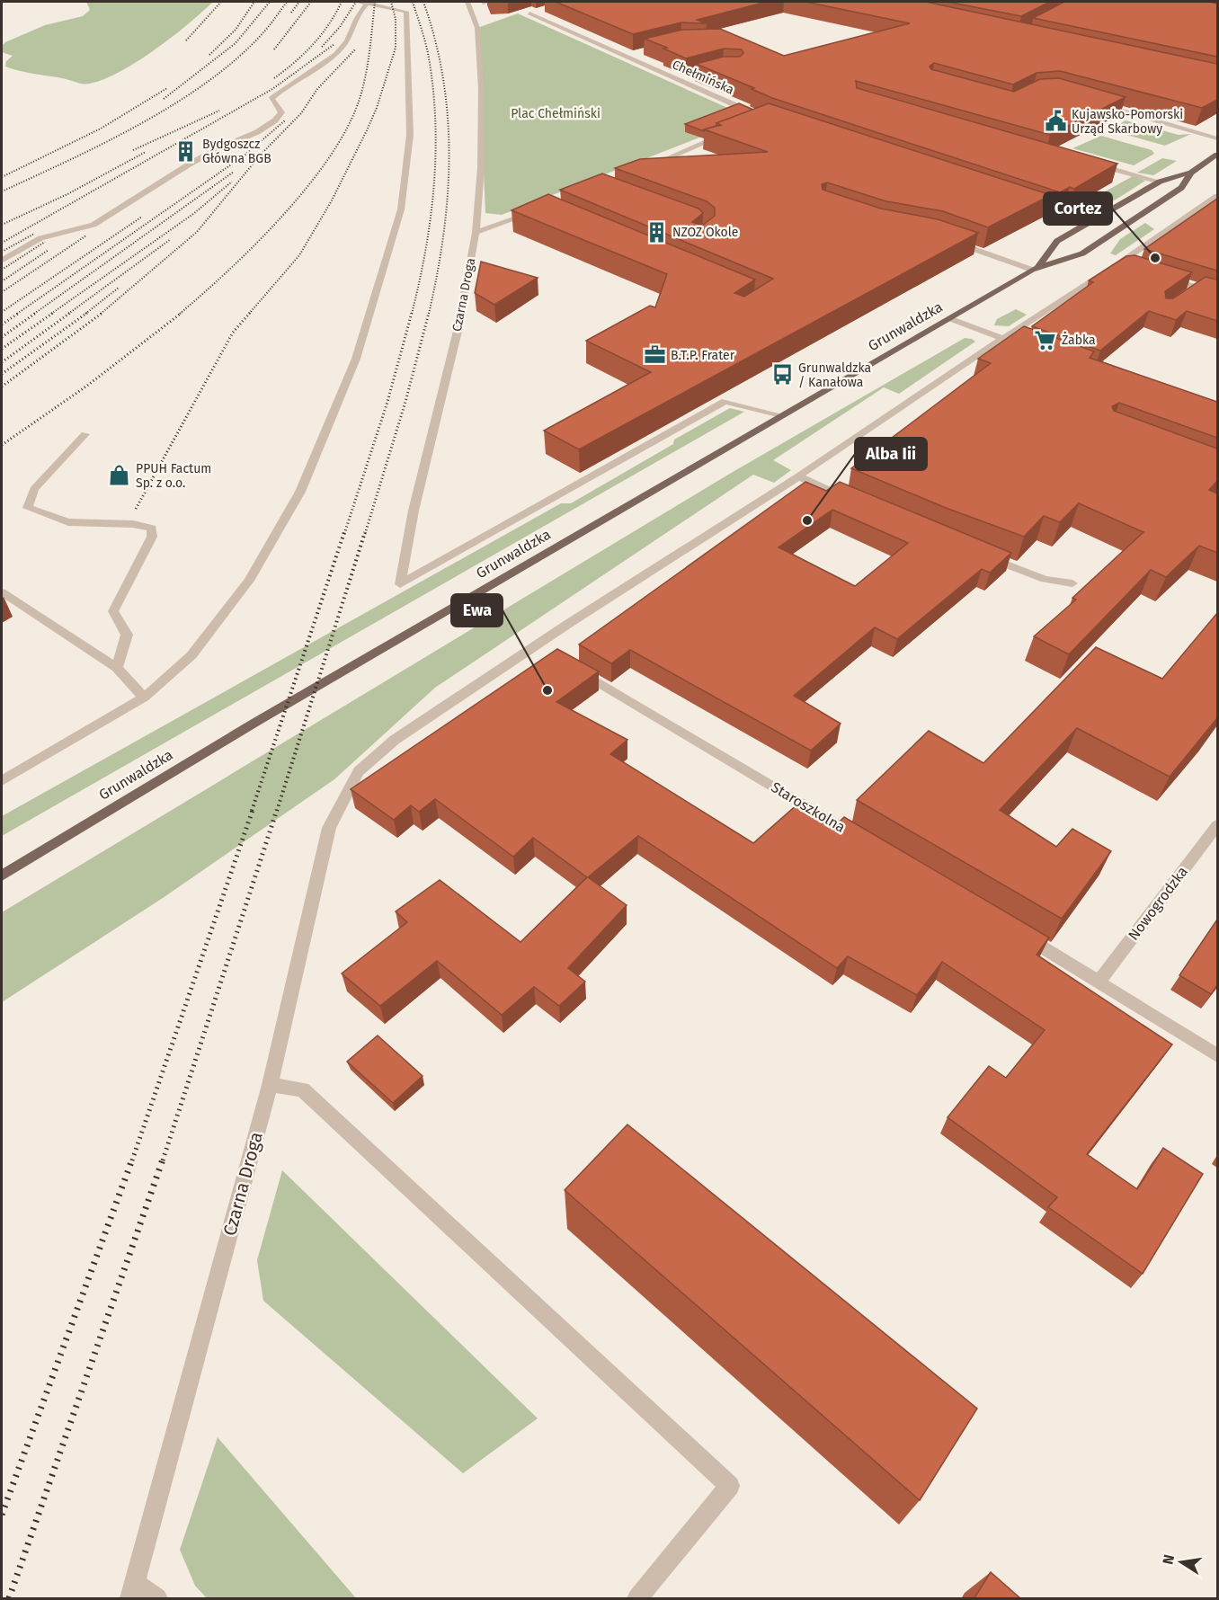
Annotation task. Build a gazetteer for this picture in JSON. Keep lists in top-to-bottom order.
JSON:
{
  "streets": {
    "main road": ["Grunwaldzka"],
    "street": [
      "Chełmińska",
      "Czarna Droga",
      "Staroszkolna",
      "Nowogrodzka"
    ]
  },
  "crossings": [
    ["Czarna Droga", "Grunwaldzka"]
  ],
  "parks": ["Plac Chełmiński"],
  "places": {
    "public building": ["Kujawsko-Pomorski Urząd Skarbowy"],
    "building": ["Bydgoszcz Główna BGB", "NZOZ Okole"],
    "other": ["Cortez", "Alba Iii", "Ewa"],
    "supermarket": ["Żabka"],
    "office": ["B.T.P. Frater"],
    "bus stop": ["Grunwaldzka / Kanałowa"],
    "shop": ["PPUH Factum Sp. z o.o."]
  },
  "north": "left"
}
